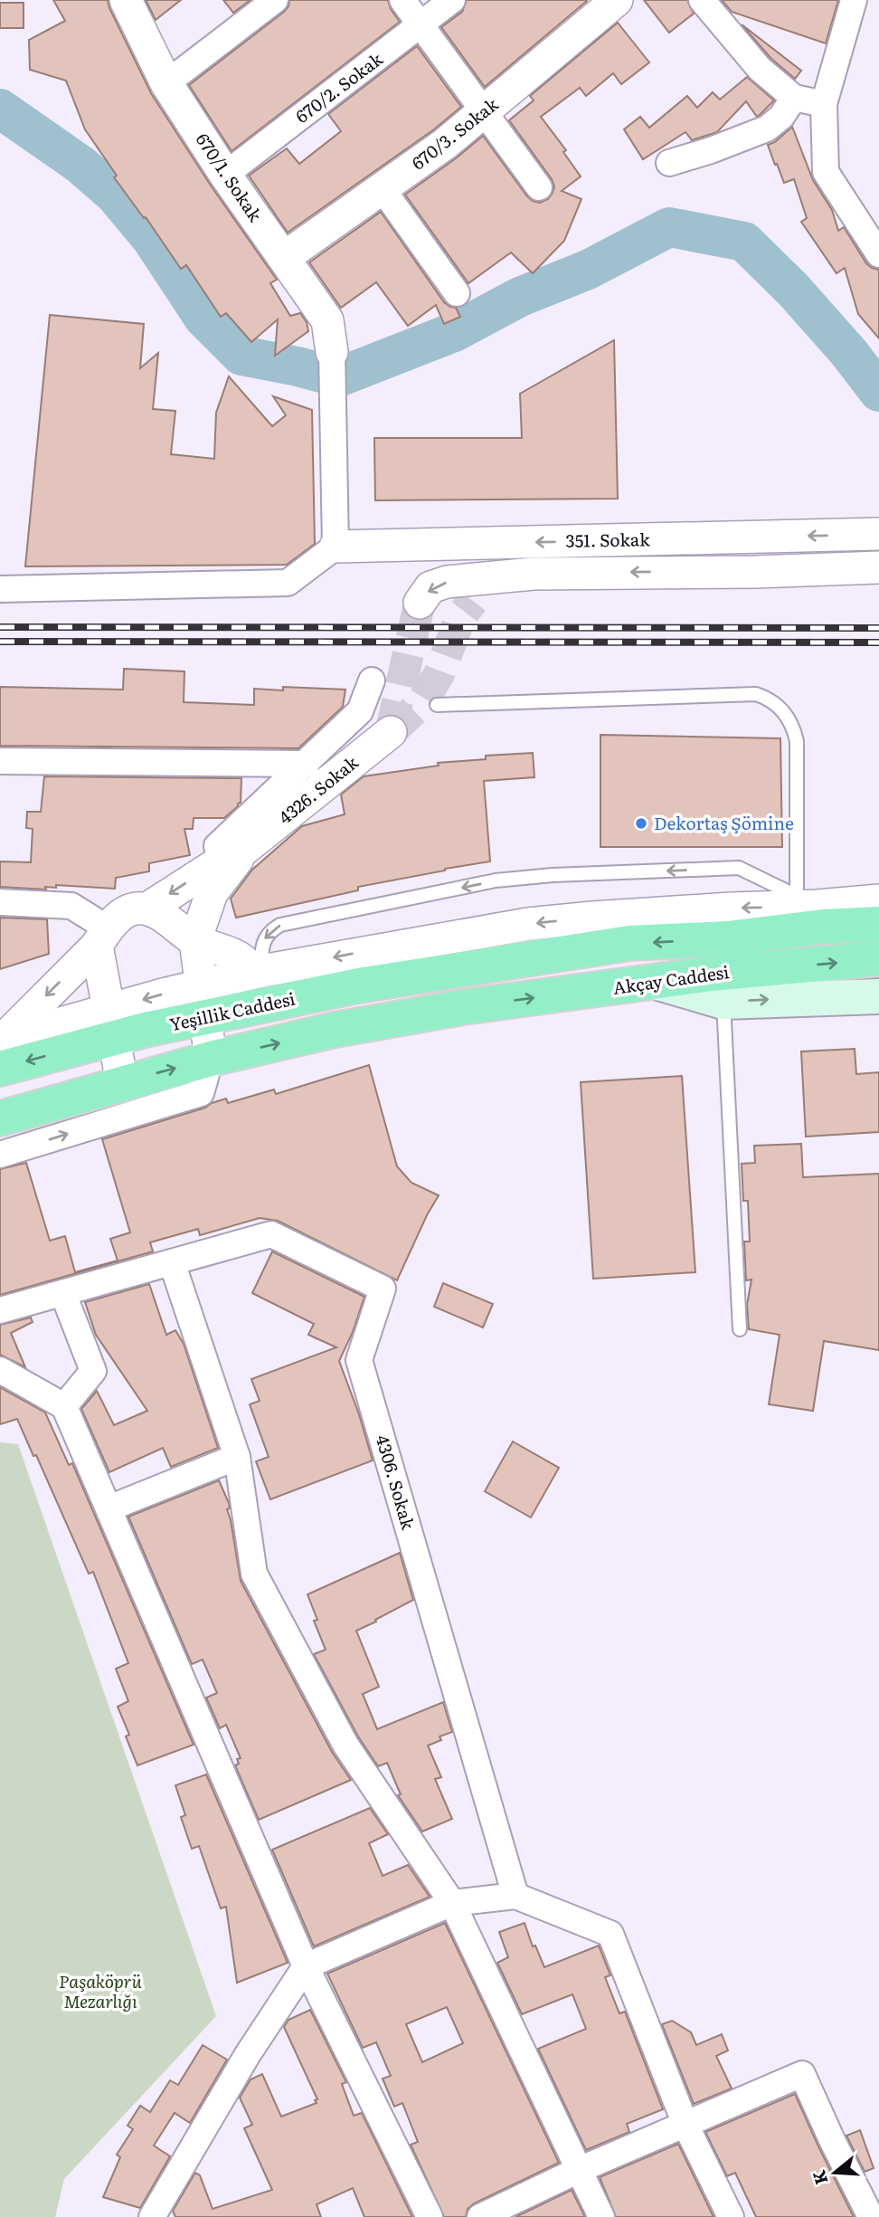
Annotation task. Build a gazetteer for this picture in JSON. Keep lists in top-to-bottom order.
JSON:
{
  "streets": {
    "highway": ["Akçay Caddesi", "Yeşillik Caddesi"],
    "street": [
      "670/2. Sokak",
      "670/3. Sokak",
      "670/1. Sokak",
      "351. Sokak",
      "4326. Sokak",
      "4306. Sokak"
    ]
  },
  "crossings": [
    ["670/2. Sokak", "670/1. Sokak"],
    ["670/3. Sokak", "670/1. Sokak"],
    ["Akçay Caddesi", "Yeşillik Caddesi"]
  ],
  "parks": ["Paşaköprü Mezarlığı"],
  "places": ["Dekortaş Şömine"],
  "north": "left"
}
